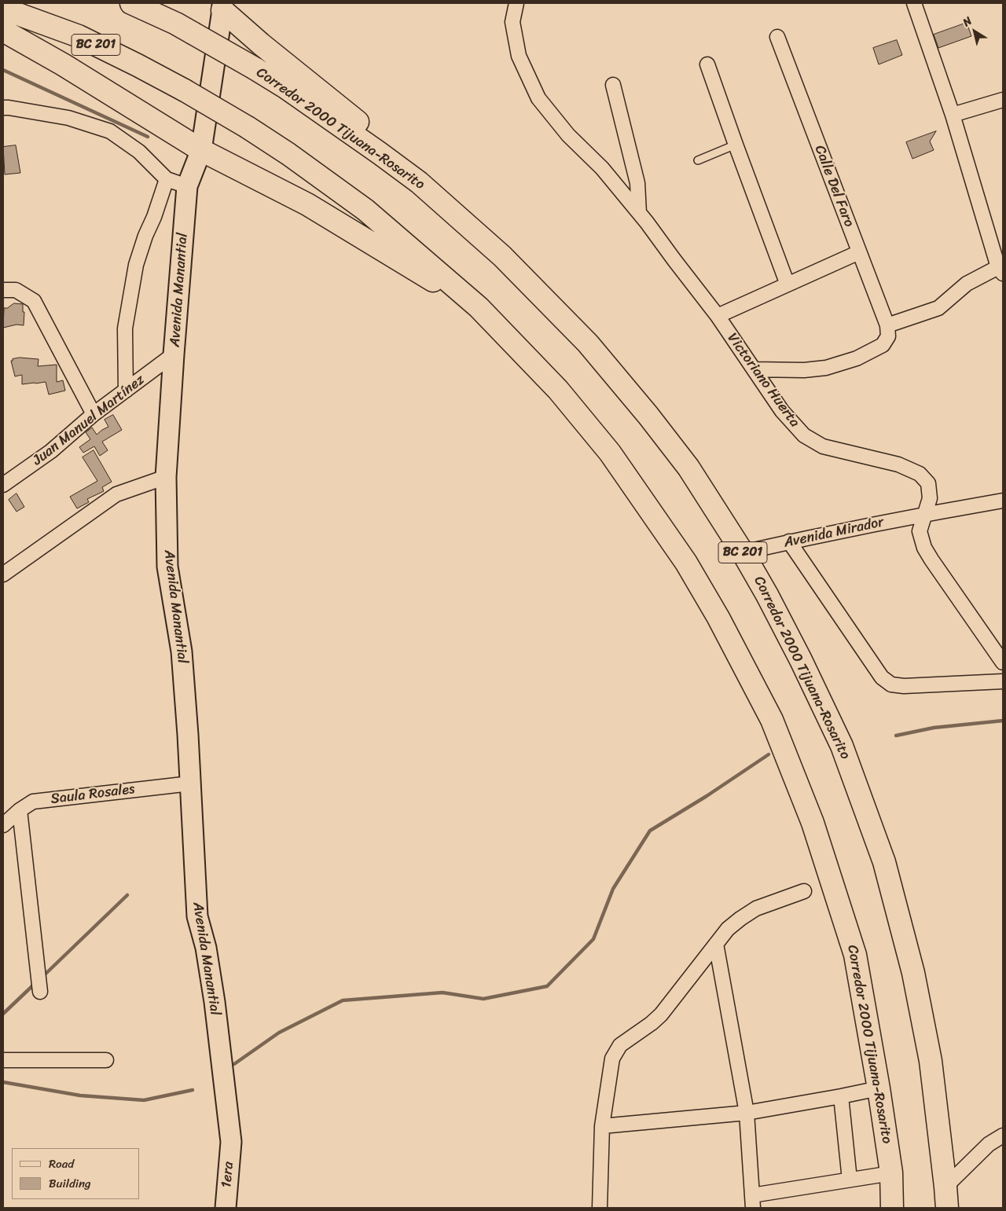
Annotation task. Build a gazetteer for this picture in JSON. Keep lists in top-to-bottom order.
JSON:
{
  "streets": {
    "highway": ["BC 201", "Corredor 2000 Tijuana-Rosarito"],
    "main road": ["Avenida Manantial", "1era"],
    "street": [
      "Calle Del Faro",
      "Victoriano Huerta",
      "Juan Manuel Martínez",
      "Avenida Mirador",
      "Saula Rosales"
    ]
  },
  "crossings": [
    ["Corredor 2000 Tijuana-Rosarito", "Avenida Mirador"],
    ["Avenida Manantial", "Juan Manuel Martínez"],
    ["Avenida Manantial", "Saula Rosales"],
    ["Avenida Manantial", "1era"],
    ["Victoriano Huerta", "Avenida Mirador"]
  ],
  "legend": ["Road", "Building"],
  "north": "top left"
}
